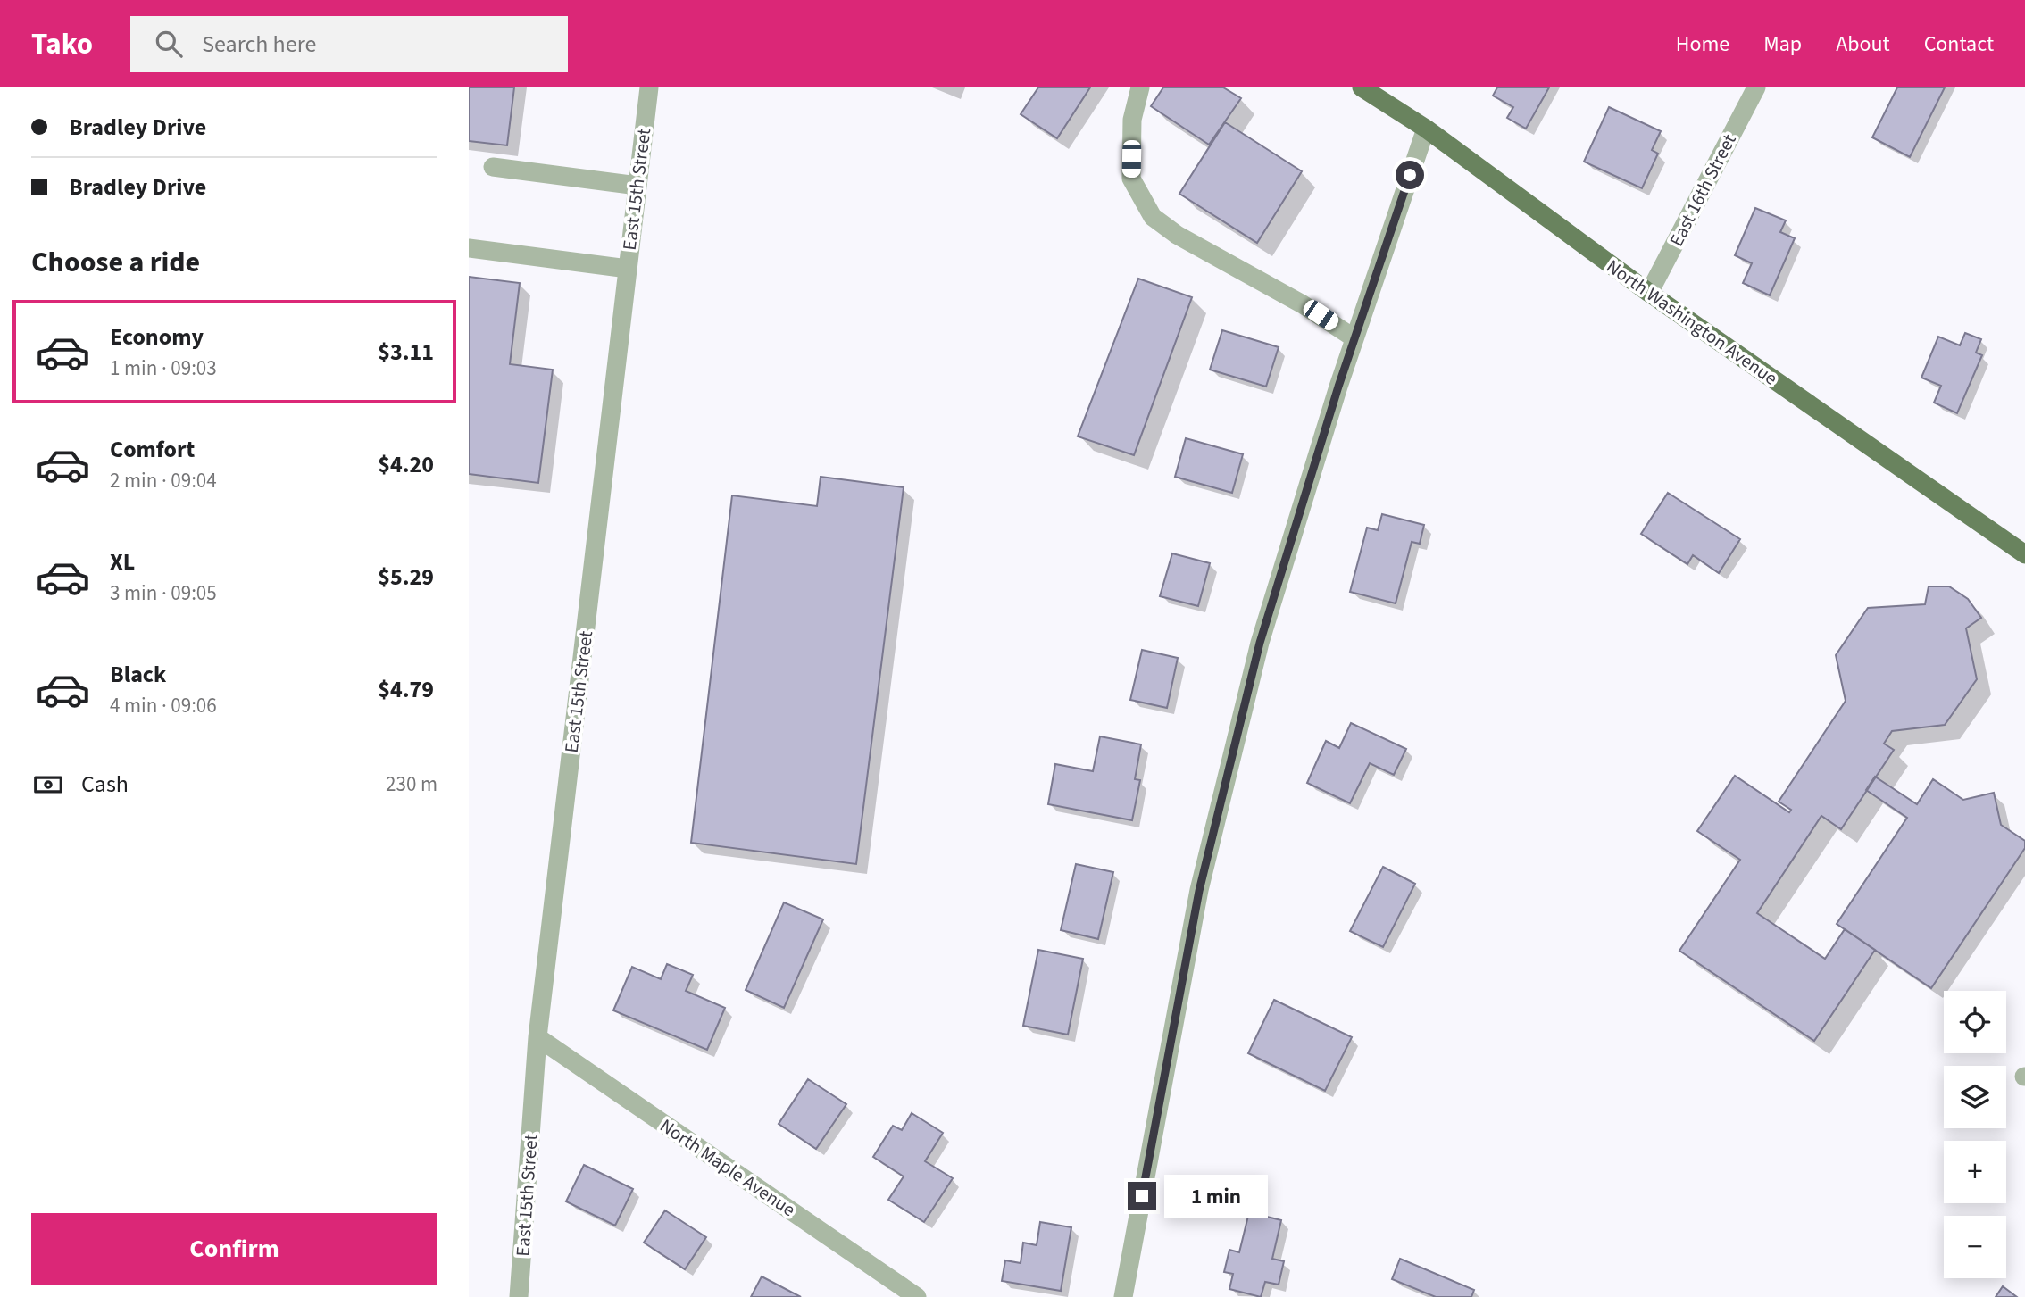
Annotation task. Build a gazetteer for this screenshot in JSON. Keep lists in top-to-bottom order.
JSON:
{
  "streets": {
    "main road": ["North Washington Avenue"],
    "street": ["East 15th Street", "East 16th Street", "North Maple Avenue"]
  },
  "crossings": [
    ["East 15th Street", "North Maple Avenue"],
    ["East 16th Street", "North Washington Avenue"]
  ],
  "page": {
    "header": "Tako",
    "search": "Search here",
    "nav": [
      "Home",
      "Map",
      "About",
      "Contact"
    ],
    "banner": ["Bradley Drive", "Bradley Drive"],
    "heading": "Choose a ride",
    "list": [
      {
        "name": "Economy",
        "note": "1 min · 09:03",
        "value": "$3.11"
      },
      {
        "name": "Comfort",
        "note": "2 min · 09:04",
        "value": "$4.20"
      },
      {
        "name": "XL",
        "note": "3 min · 09:05",
        "value": "$5.29"
      },
      {
        "name": "Black",
        "note": "4 min · 09:06",
        "value": "$4.79"
      }
    ],
    "pay": ["Cash", "230 m"],
    "map_buttons": ["+", "−"],
    "bubble": "1 min",
    "buttons": "Confirm"
  }
}
